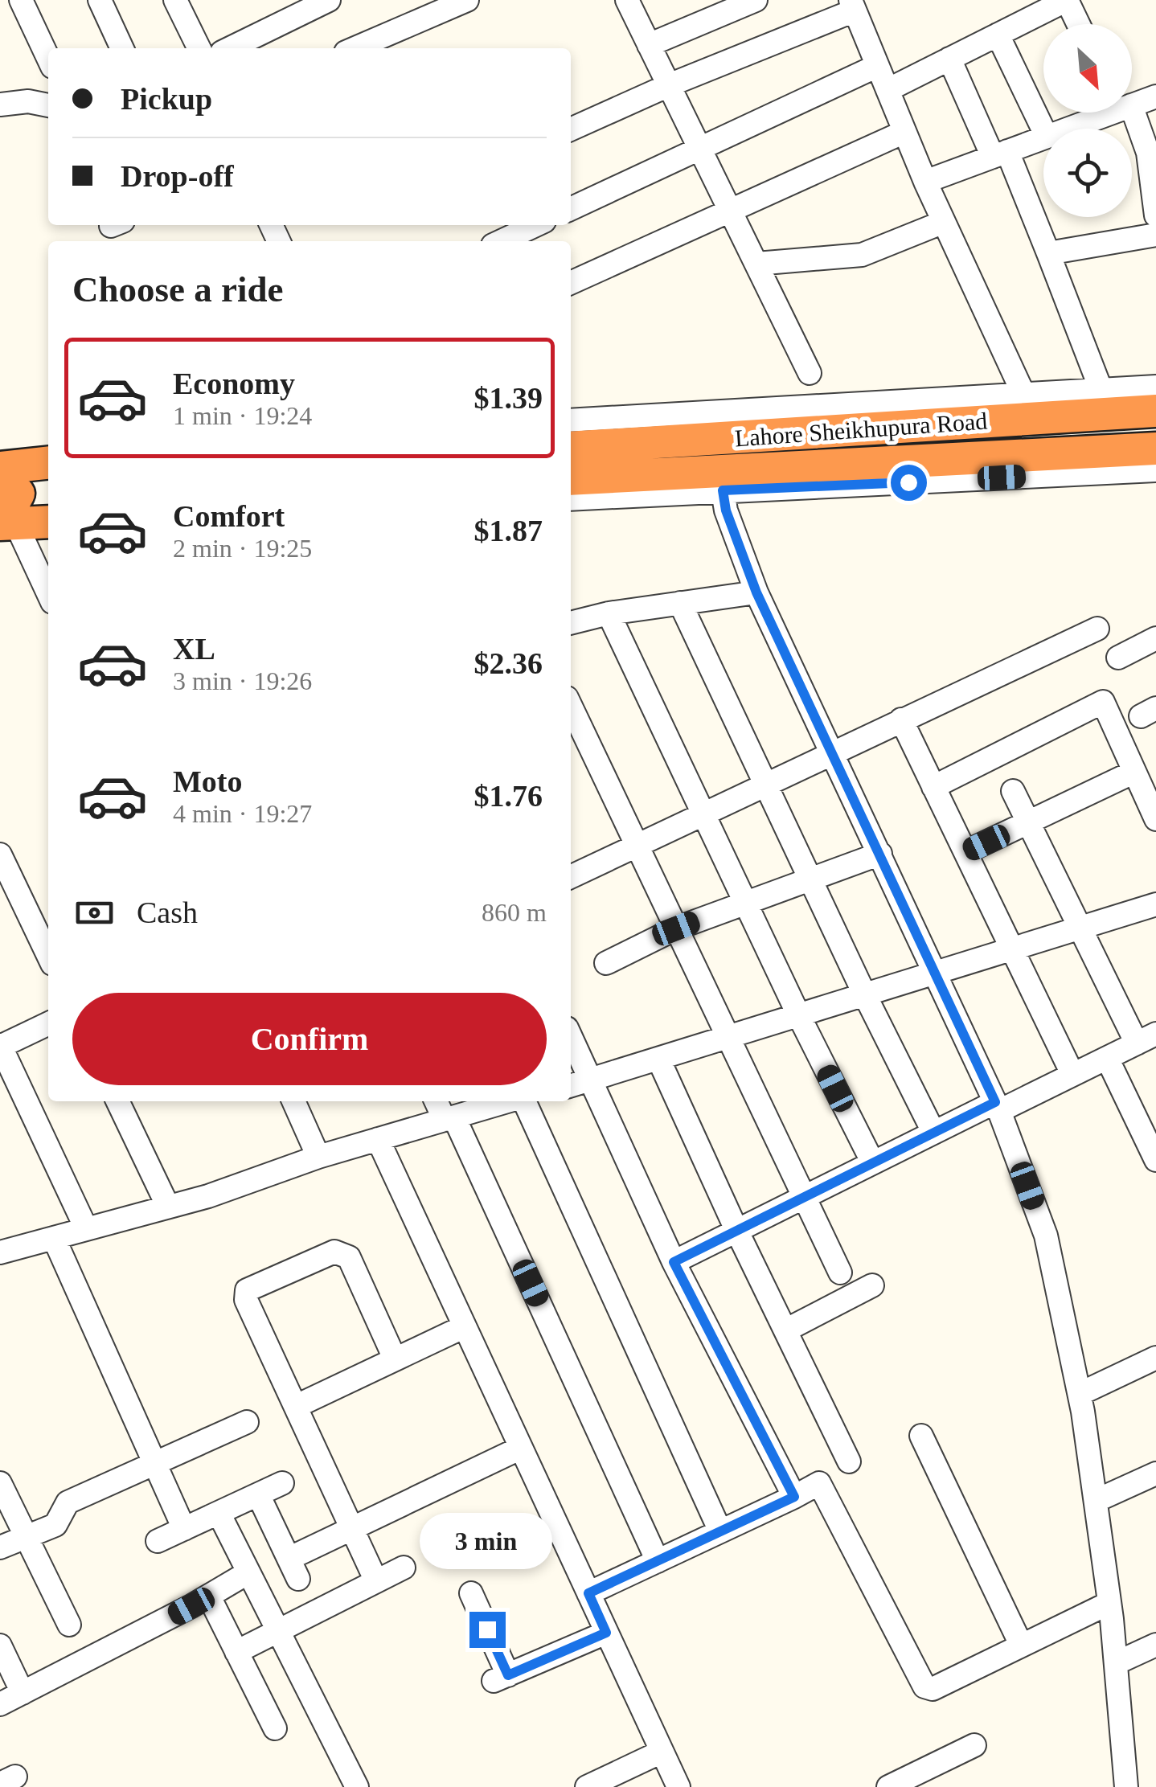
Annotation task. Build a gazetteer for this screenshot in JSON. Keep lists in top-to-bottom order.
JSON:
{
  "streets": {
    "highway": ["Lahore Sheikhupura Road"]
  },
  "north": "bottom right",
  "page": {
    "banner": ["Pickup", "Drop-off"],
    "heading": "Choose a ride",
    "list": [
      {
        "name": "Economy",
        "note": "1 min · 19:24",
        "value": "$1.39"
      },
      {
        "name": "Comfort",
        "note": "2 min · 19:25",
        "value": "$1.87"
      },
      {
        "name": "XL",
        "note": "3 min · 19:26",
        "value": "$2.36"
      },
      {
        "name": "Moto",
        "note": "4 min · 19:27",
        "value": "$1.76"
      }
    ],
    "pay": ["Cash", "860 m"],
    "buttons": "Confirm",
    "bubble": "3 min"
  }
}
